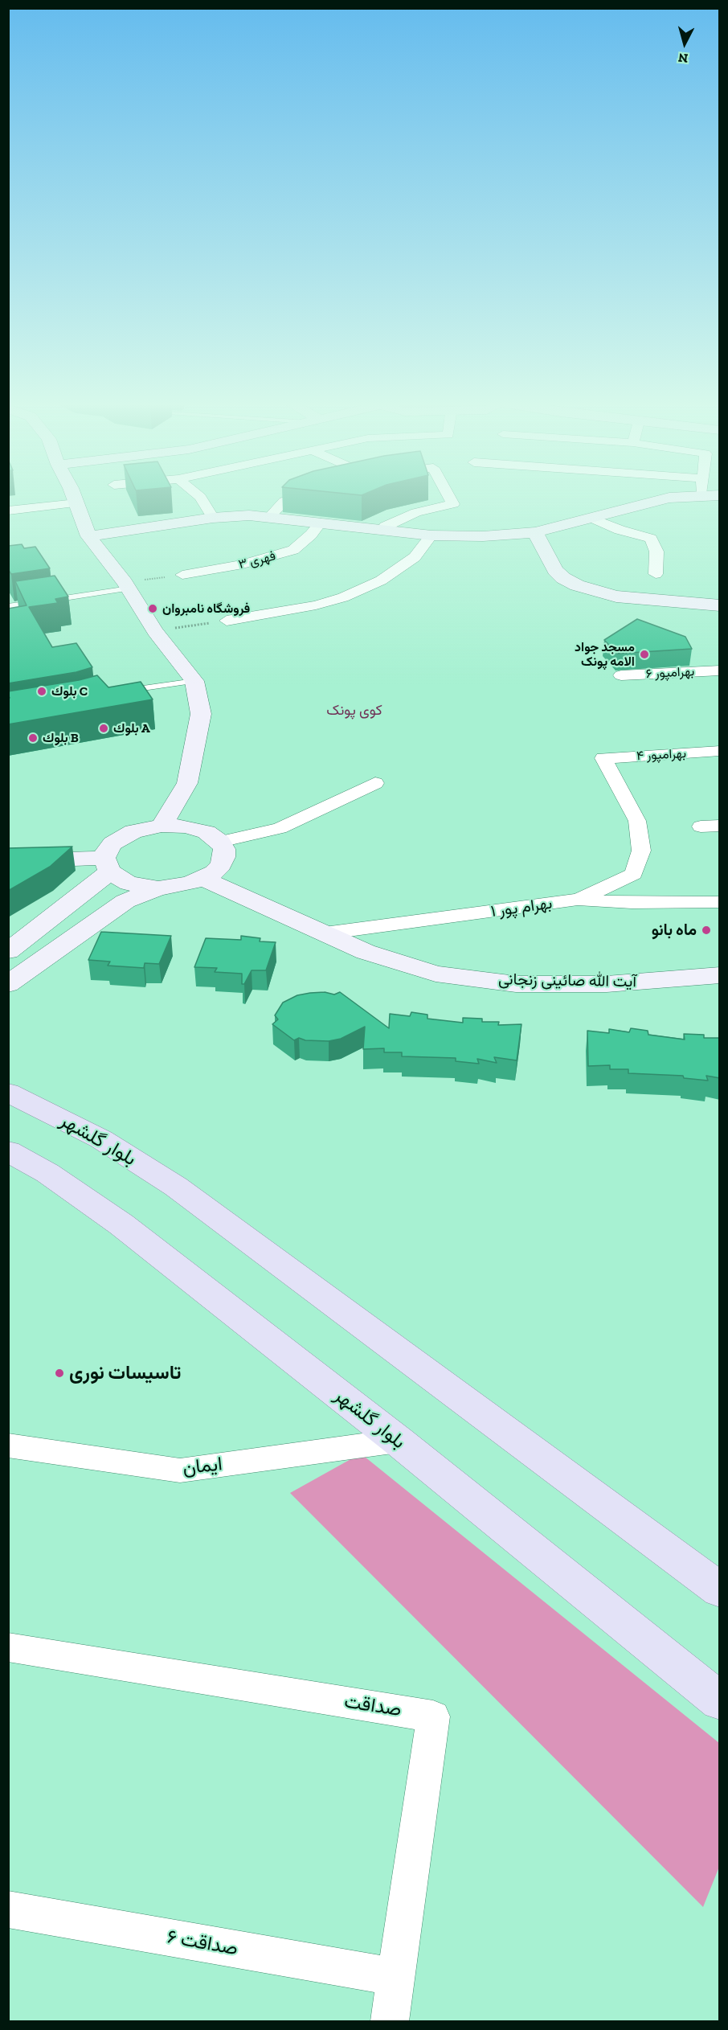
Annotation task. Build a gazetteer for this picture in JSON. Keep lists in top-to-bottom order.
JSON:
{
  "streets": {
    "main road": ["آیت الله صائینی زنجانی", "بلوار گلشهر"],
    "street": [
      "فهری ۳",
      "بهرامپور ۶",
      "بهرامپور ۴",
      "بهرام پور ۱",
      "ایمان",
      "صداقت",
      "صداقت ۶"
    ]
  },
  "crossings": [
    ["بهرامپور ۴", "بهرام پور ۱"],
    ["بهرام پور ۱", "آیت الله صائینی زنجانی"],
    ["بلوار گلشهر", "ایمان"],
    ["صداقت", "صداقت ۶"]
  ],
  "districts": ["کوی پونک"],
  "places": [
    "فروشگاه نامبروان",
    "مسجد جواد الامه پونک",
    "بلوك C",
    "بلوك A",
    "بلوك B",
    "ماه بانو",
    "تاسیسات نوری"
  ],
  "north": "bottom"
}
